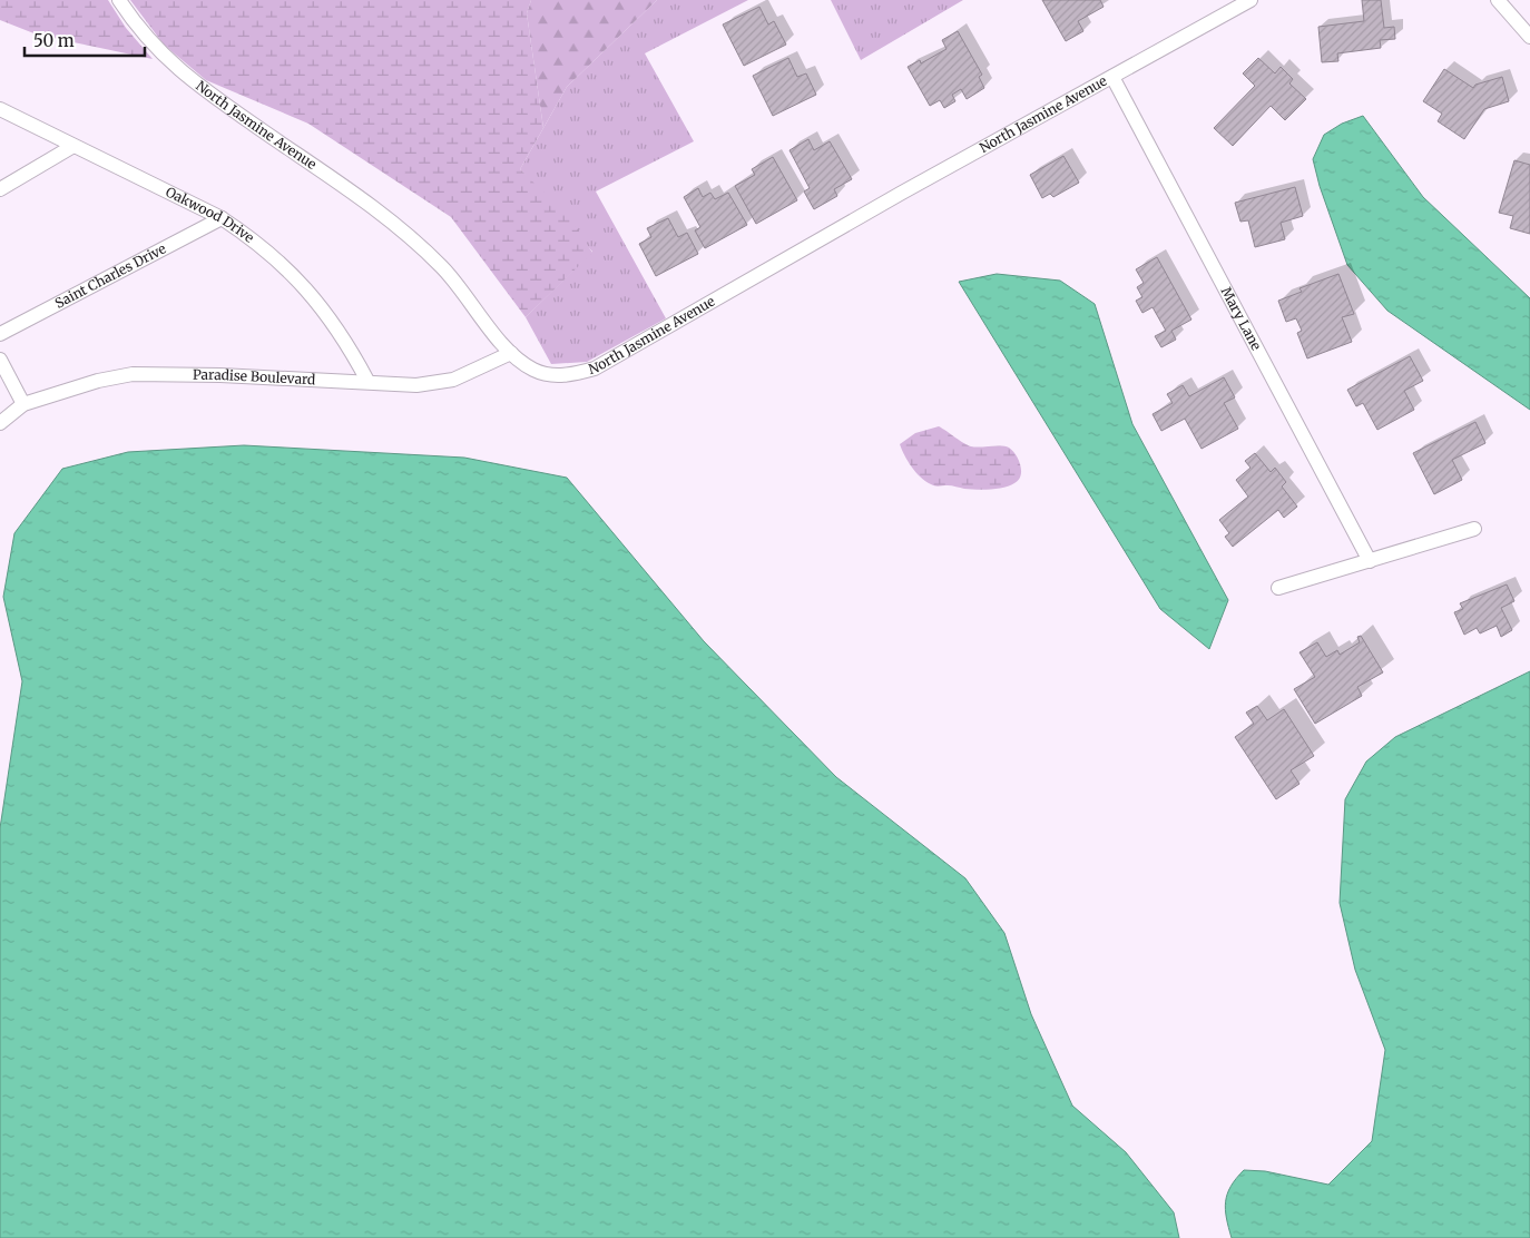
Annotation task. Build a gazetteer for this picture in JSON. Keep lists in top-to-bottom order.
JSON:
{
  "streets": {
    "street": [
      "North Jasmine Avenue",
      "Oakwood Drive",
      "Saint Charles Drive",
      "Mary Lane",
      "Paradise Boulevard"
    ]
  },
  "crossings": [
    ["North Jasmine Avenue", "Mary Lane"],
    ["North Jasmine Avenue", "Paradise Boulevard"],
    ["Oakwood Drive", "Saint Charles Drive"],
    ["Oakwood Drive", "Paradise Boulevard"]
  ],
  "scale_bar": "50 m"
}
